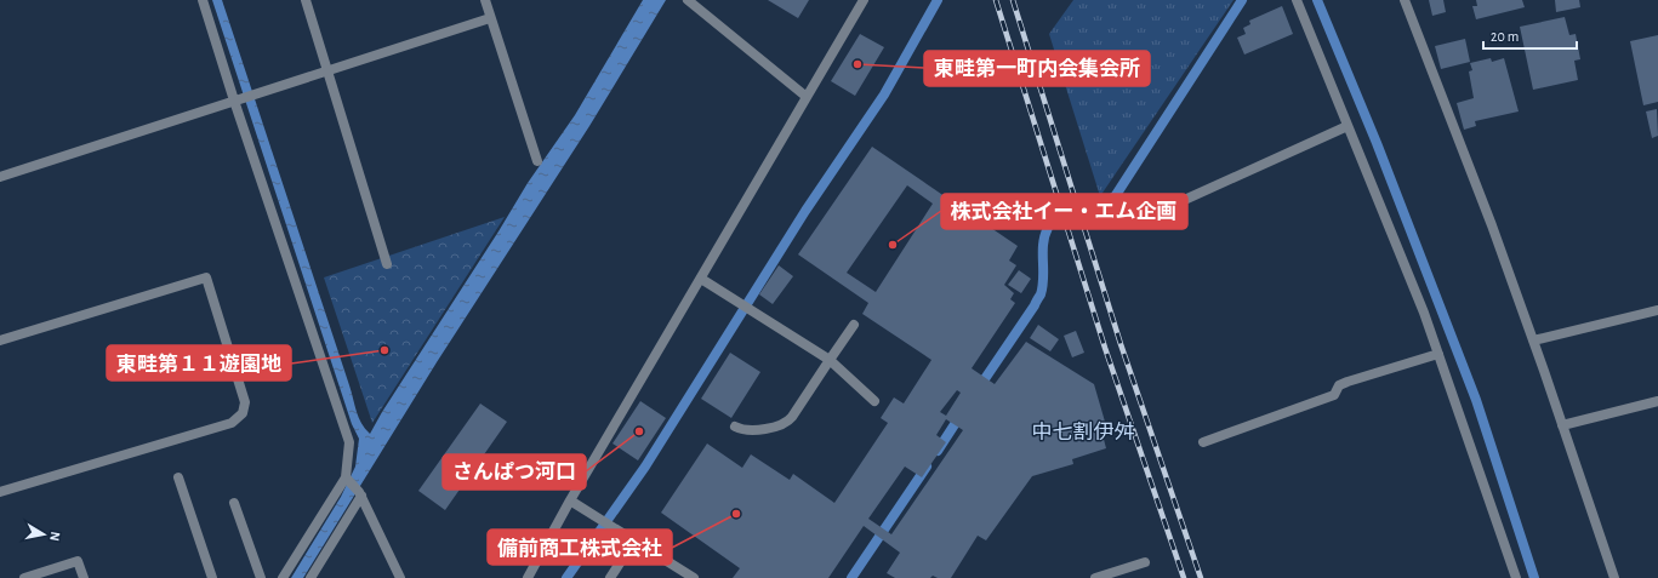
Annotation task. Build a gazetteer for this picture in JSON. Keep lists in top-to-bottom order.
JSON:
{
  "districts": ["中七割伊舛"],
  "places": [
    "東畦第一町内会集会所",
    "株式会社イー・エム企画",
    "東畦第１１遊園地",
    "さんぱつ河口",
    "備前商工株式会社"
  ],
  "scale_bar": "20 m",
  "north": "right"
}
